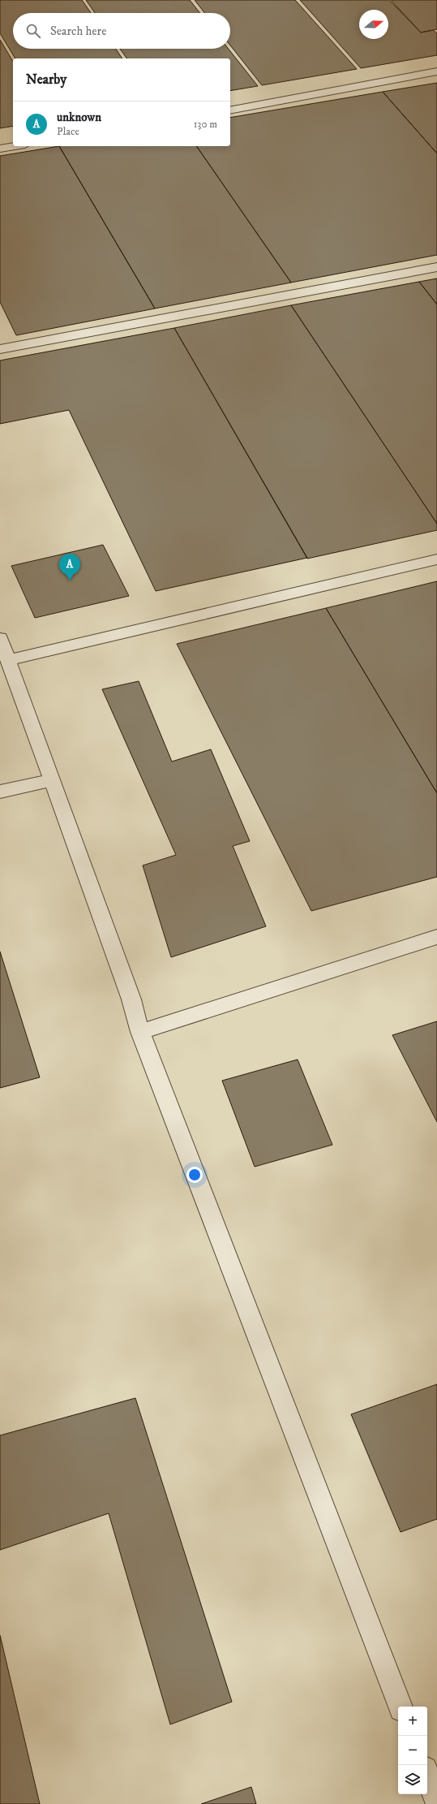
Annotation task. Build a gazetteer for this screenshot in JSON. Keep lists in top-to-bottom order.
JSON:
{
  "north": "right",
  "page": {
    "search": "Search here",
    "heading": "Nearby",
    "list": [
      {
        "mark": "A",
        "name": "unknown",
        "note": "Place",
        "value": "130 m"
      }
    ],
    "pins": "A",
    "map_buttons": ["+", "−"]
  }
}
